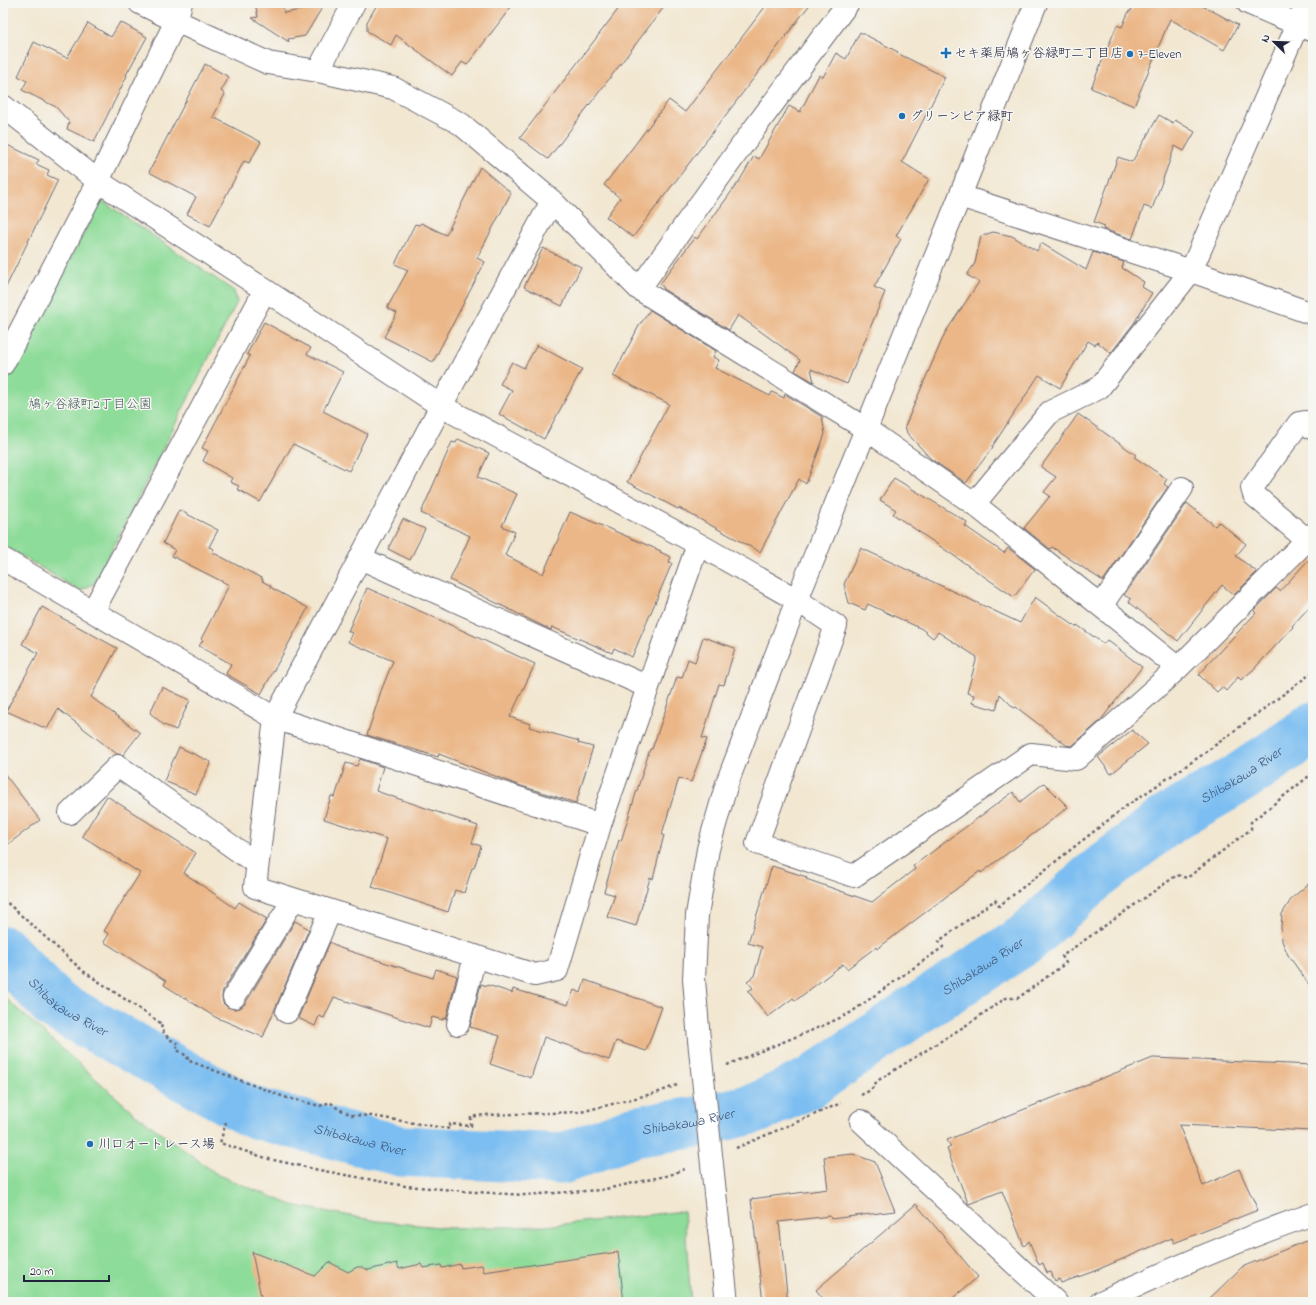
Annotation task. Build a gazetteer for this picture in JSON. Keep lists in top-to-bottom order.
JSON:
{
  "water": ["Shibakawa River"],
  "parks": ["鳩ヶ谷緑町2丁目公園"],
  "places": {
    "health": ["セキ薬局鳩ヶ谷緑町二丁目店"],
    "other": ["7-Eleven", "グリーンピア緑町", "川口オートレース場"]
  },
  "scale_bar": "20 m",
  "north": "top left"
}
